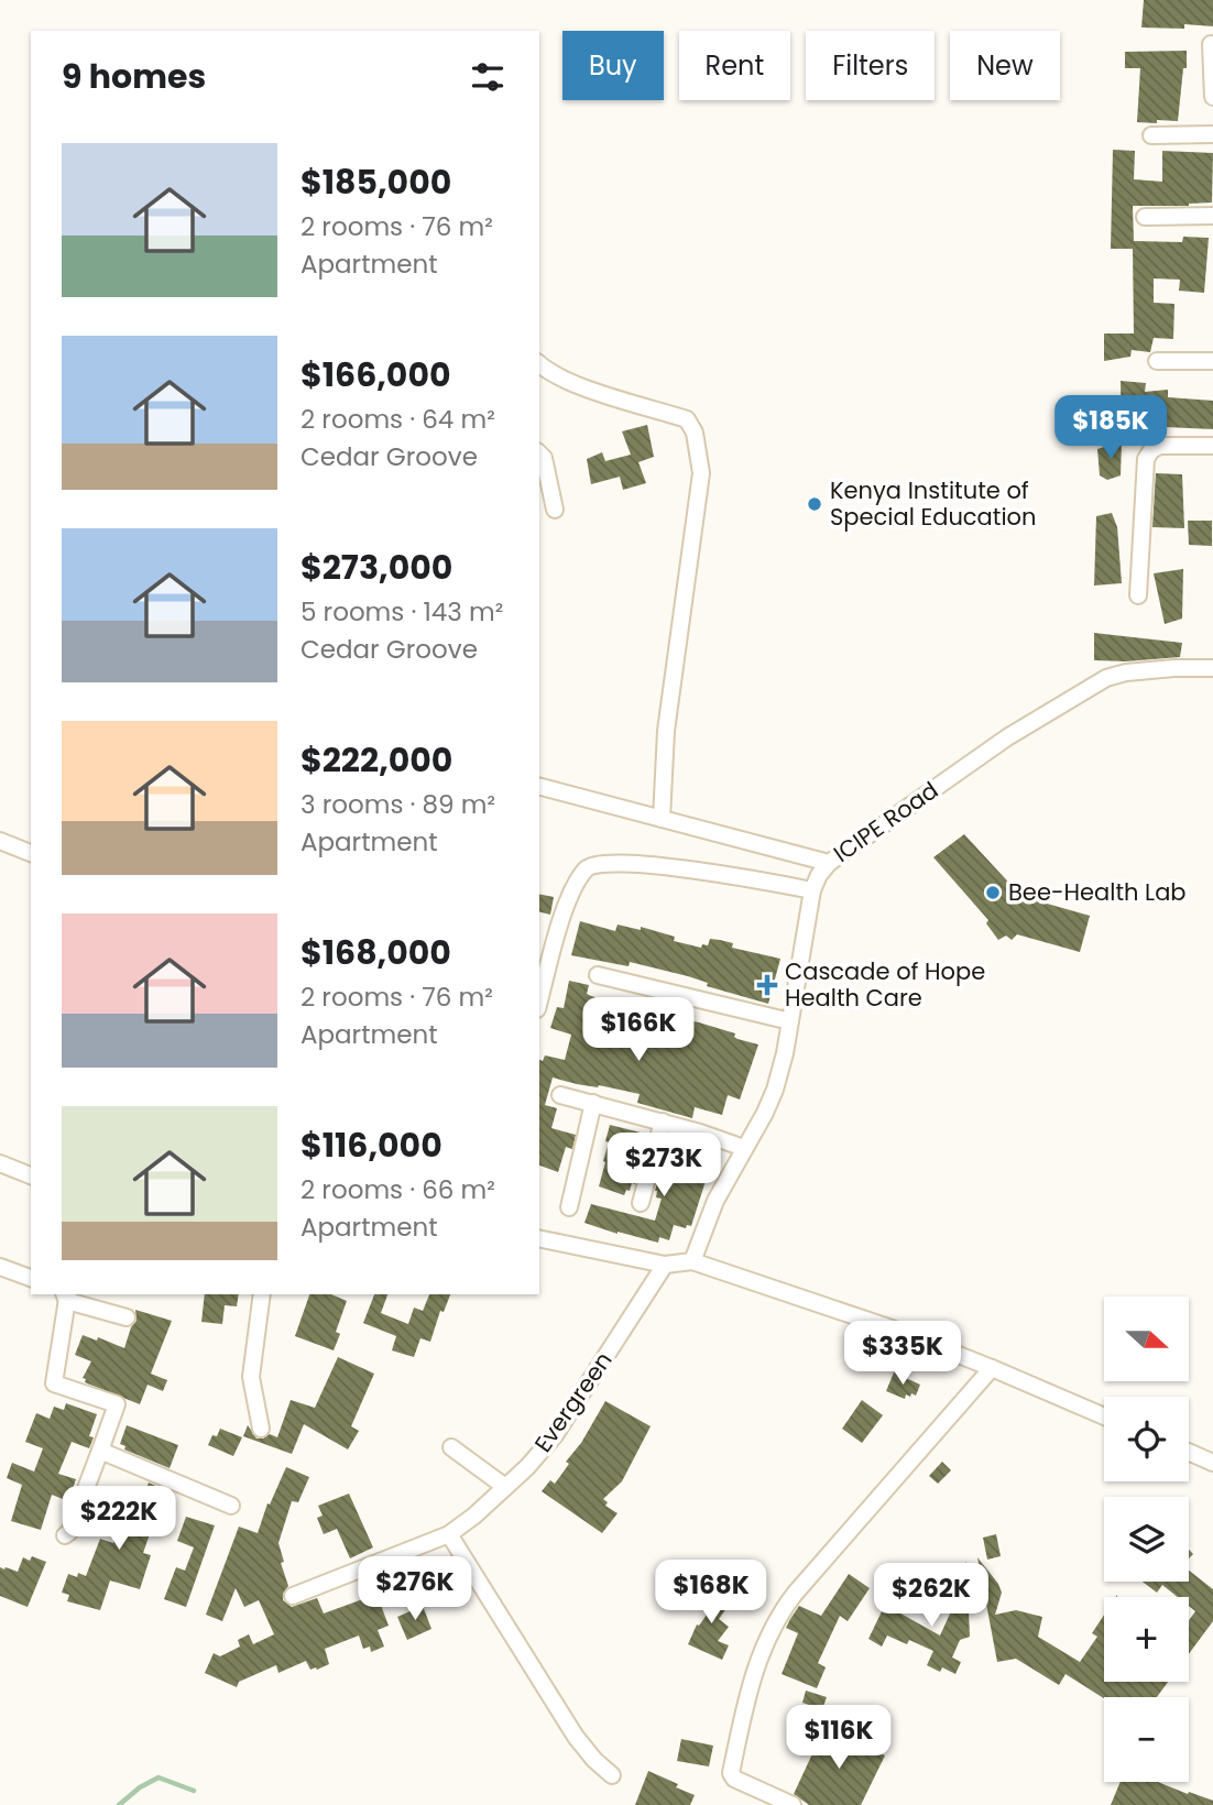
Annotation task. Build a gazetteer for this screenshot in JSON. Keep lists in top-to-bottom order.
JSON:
{
  "streets": {
    "street": ["ICIPE Road", "Evergreen"]
  },
  "places": {
    "other": ["Kenya Institute of Special Education", "Bee-Health Lab"],
    "health": ["Cascade of Hope Health Care"]
  },
  "north": "right",
  "page": {
    "chip": [
      "Buy",
      "Rent",
      "Filters",
      "New"
    ],
    "heading": "9 homes",
    "list": [
      {
        "name": "$185,000",
        "note": "2 rooms · 76 m² · Apartment"
      },
      {
        "name": "$166,000",
        "note": "2 rooms · 64 m² · Cedar Groove"
      },
      {
        "name": "$273,000",
        "note": "5 rooms · 143 m² · Cedar Groove"
      },
      {
        "name": "$222,000",
        "note": "3 rooms · 89 m² · Apartment"
      },
      {
        "name": "$168,000",
        "note": "2 rooms · 76 m² · Apartment"
      },
      {
        "name": "$116,000",
        "note": "2 rooms · 66 m² · Apartment"
      }
    ],
    "price": [
      "$185K",
      "$166K",
      "$273K",
      "$335K",
      "$222K",
      "$276K",
      "$168K",
      "$262K",
      "$116K"
    ],
    "map_buttons": ["+", "−"]
  }
}
